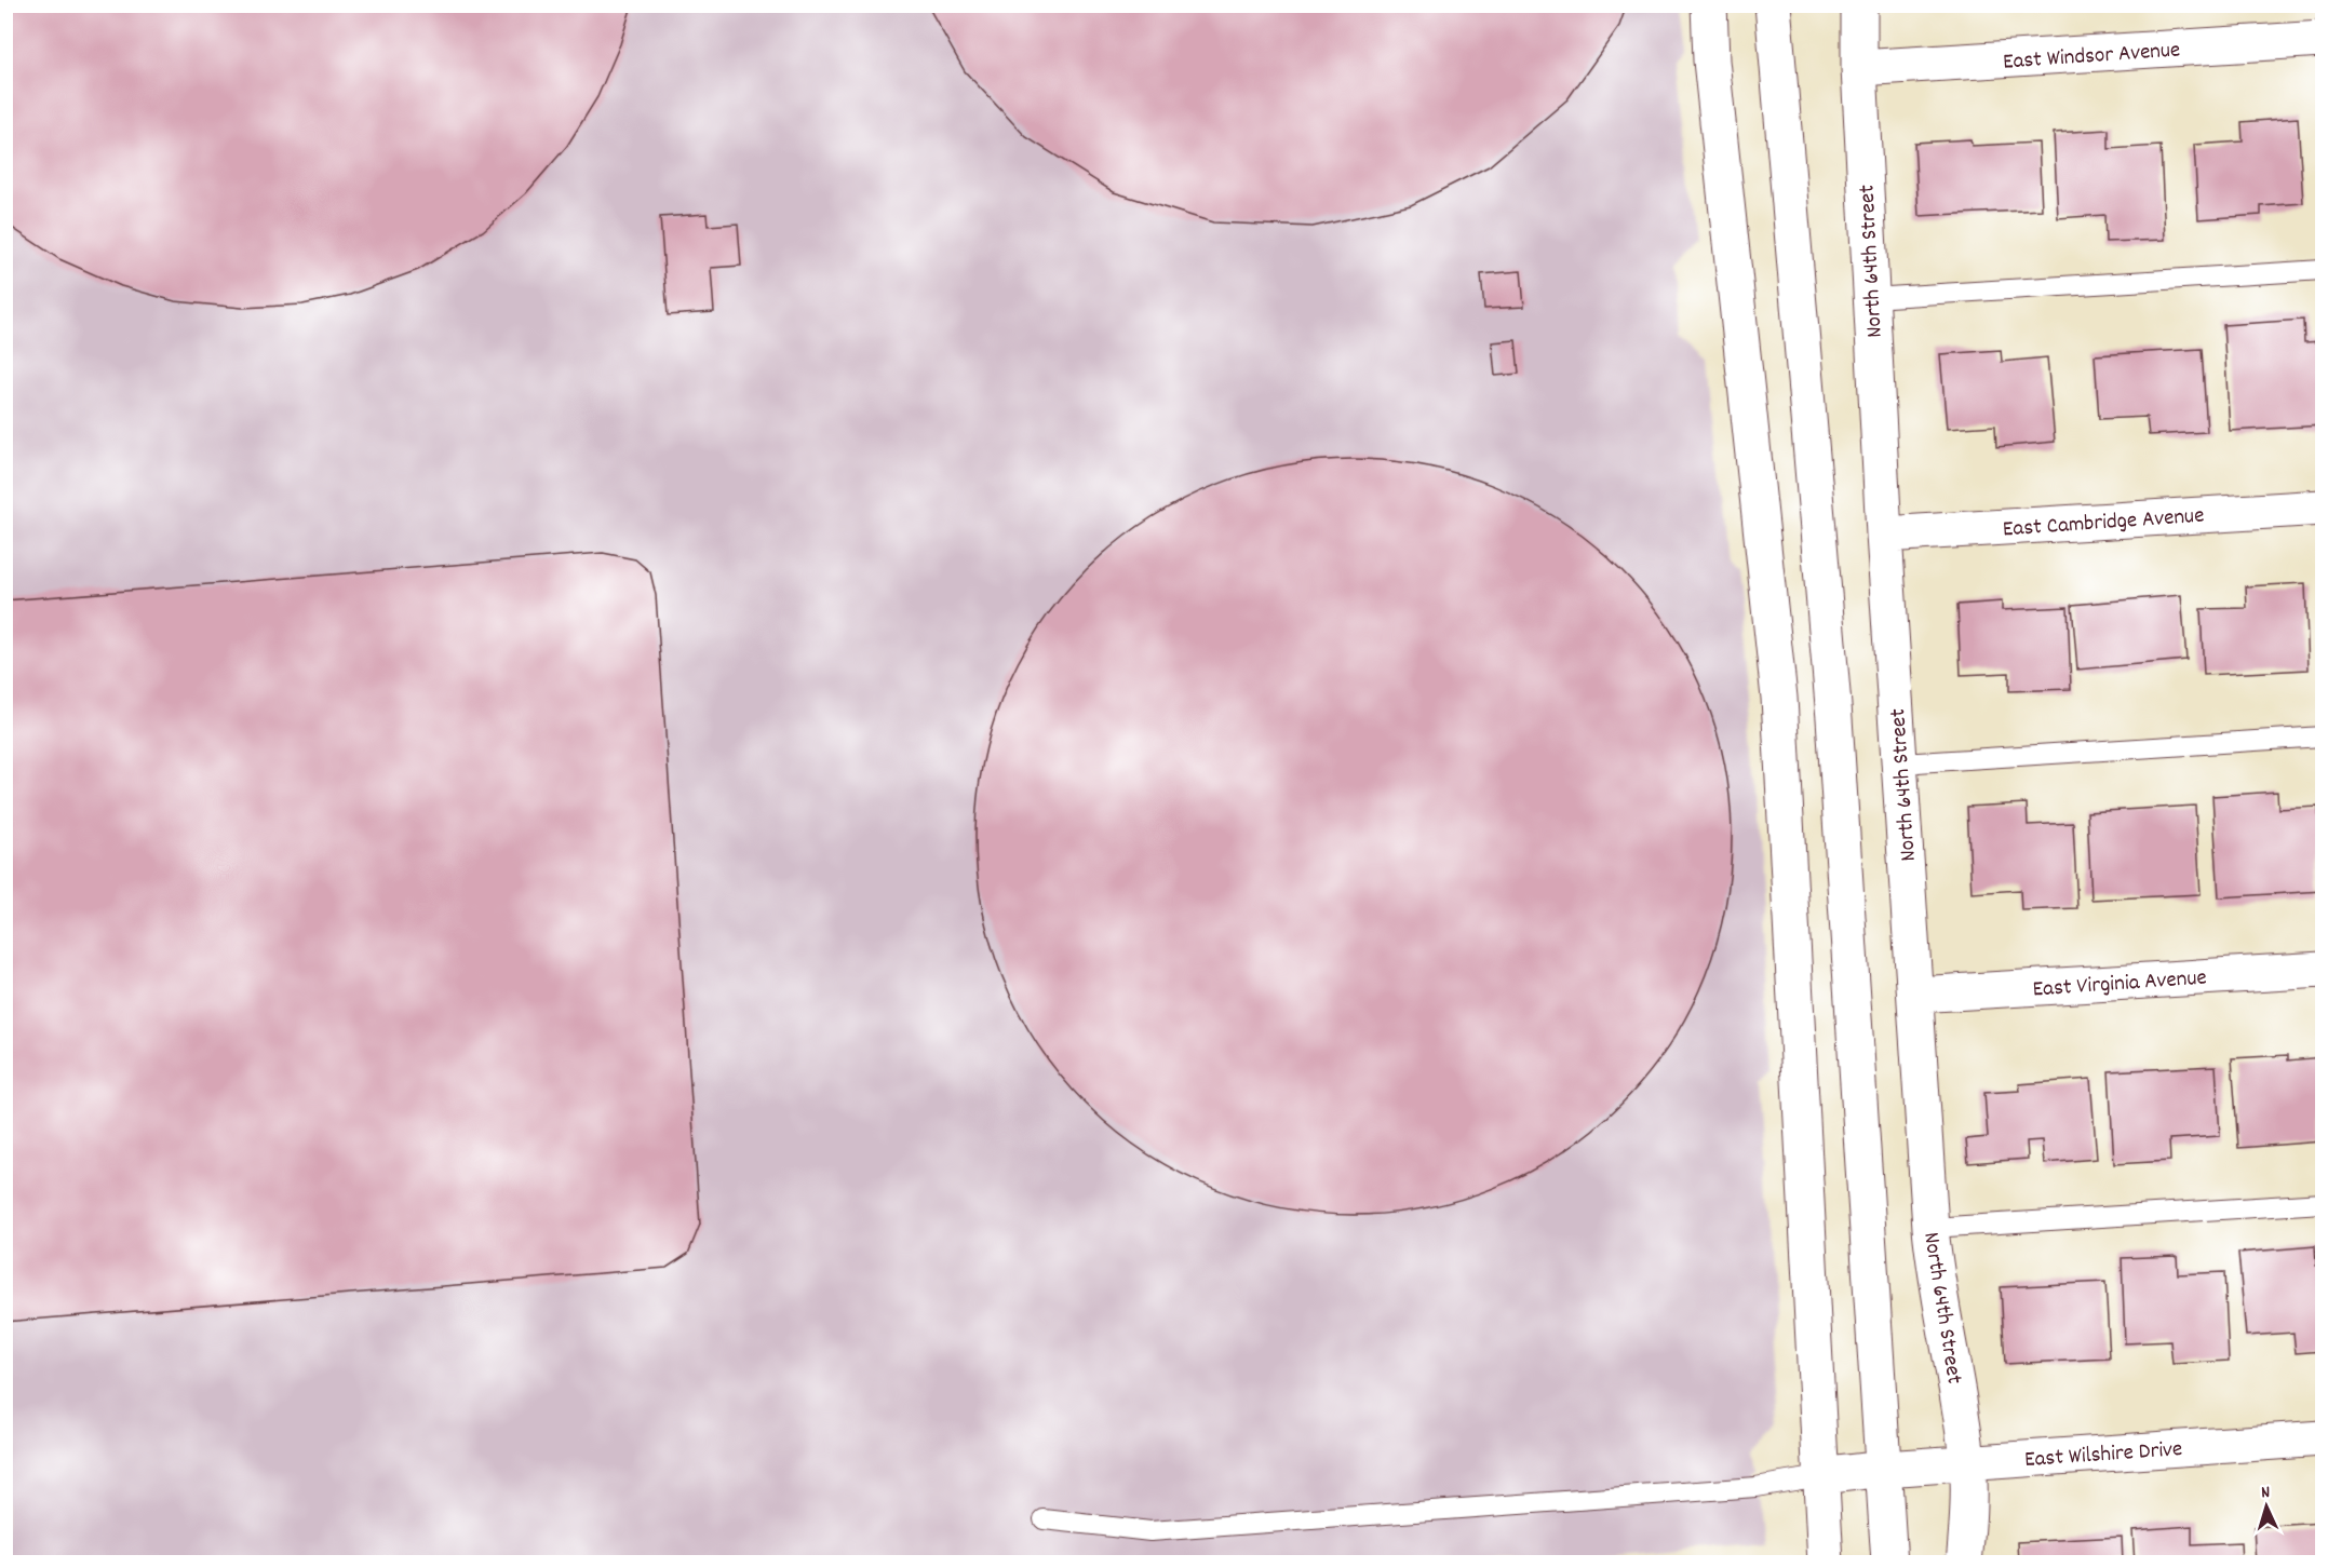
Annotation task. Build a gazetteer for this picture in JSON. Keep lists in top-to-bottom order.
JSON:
{
  "streets": {
    "street": [
      "East Windsor Avenue",
      "North 64th Street",
      "East Cambridge Avenue",
      "East Virginia Avenue",
      "East Wilshire Drive"
    ]
  },
  "crossings": [
    ["East Windsor Avenue", "North 64th Street"],
    ["North 64th Street", "East Cambridge Avenue"],
    ["North 64th Street", "East Virginia Avenue"],
    ["North 64th Street", "East Wilshire Drive"]
  ],
  "north": "top"
}
